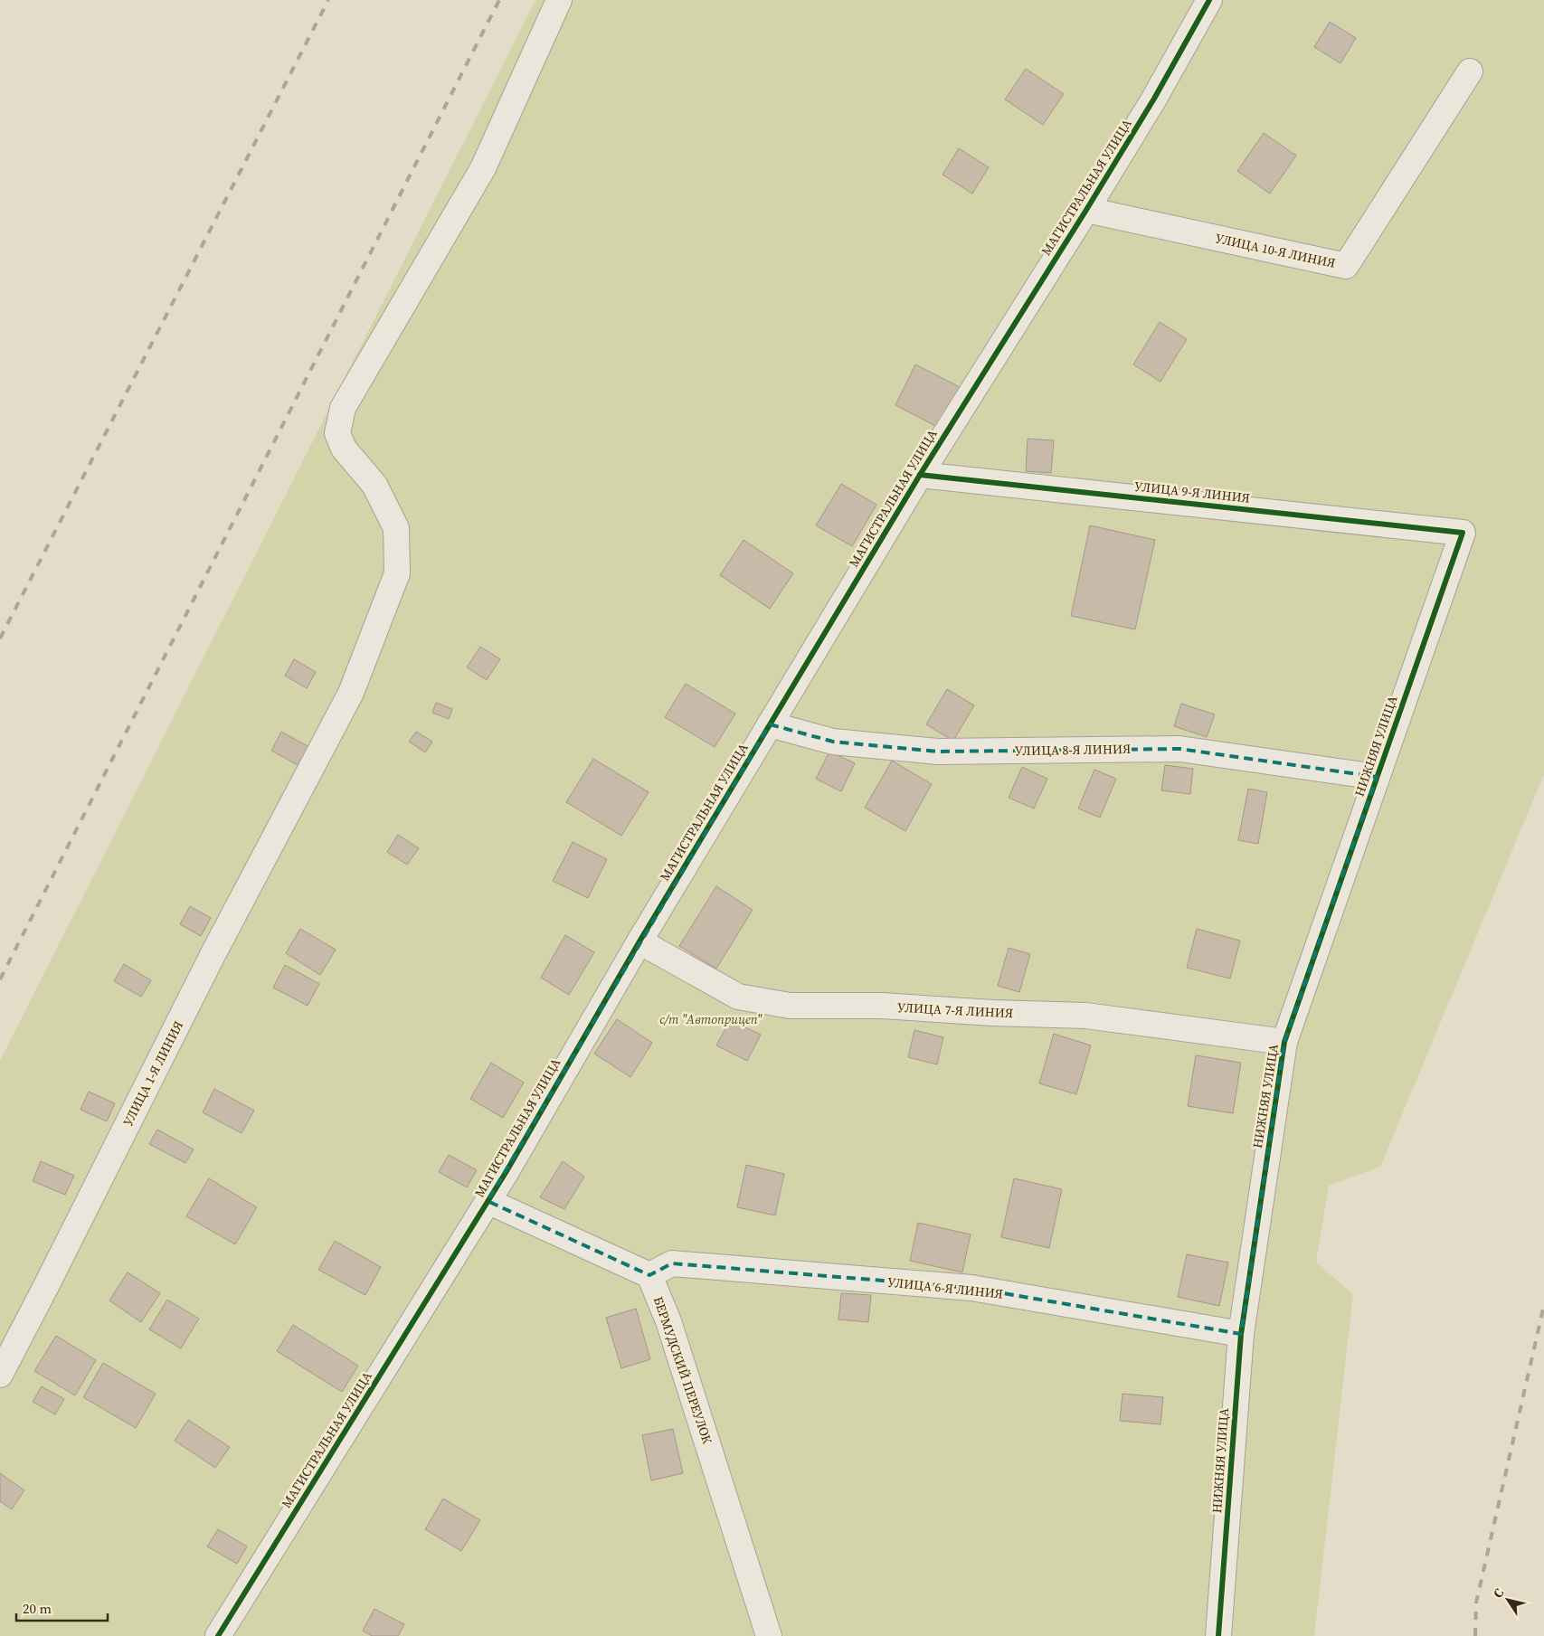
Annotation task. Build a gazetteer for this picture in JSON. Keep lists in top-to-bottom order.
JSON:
{
  "streets": {
    "street": [
      "МАГИСТРАЛЬНАЯ УЛИЦА",
      "УЛИЦА 10-Я ЛИНИЯ",
      "УЛИЦА 9-Я ЛИНИЯ",
      "НИЖНЯЯ УЛИЦА",
      "УЛИЦА 8-Я ЛИНИЯ",
      "УЛИЦА 7-Я ЛИНИЯ",
      "УЛИЦА 1-Я ЛИНИЯ",
      "УЛИЦА 6-Я ЛИНИЯ",
      "БЕРМУДСКИЙ ПЕРЕУЛОК"
    ]
  },
  "crossings": [
    ["МАГИСТРАЛЬНАЯ УЛИЦА", "УЛИЦА 10-Я ЛИНИЯ"],
    ["МАГИСТРАЛЬНАЯ УЛИЦА", "УЛИЦА 9-Я ЛИНИЯ"],
    ["МАГИСТРАЛЬНАЯ УЛИЦА", "УЛИЦА 8-Я ЛИНИЯ"],
    ["МАГИСТРАЛЬНАЯ УЛИЦА", "УЛИЦА 7-Я ЛИНИЯ"],
    ["УЛИЦА 9-Я ЛИНИЯ", "НИЖНЯЯ УЛИЦА"],
    ["НИЖНЯЯ УЛИЦА", "УЛИЦА 8-Я ЛИНИЯ"],
    ["НИЖНЯЯ УЛИЦА", "УЛИЦА 7-Я ЛИНИЯ"],
    ["НИЖНЯЯ УЛИЦА", "УЛИЦА 6-Я ЛИНИЯ"],
    ["УЛИЦА 6-Я ЛИНИЯ", "БЕРМУДСКИЙ ПЕРЕУЛОК"]
  ],
  "parks": ["с/т \"Автоприцеп\""],
  "scale_bar": "20 m",
  "north": "top left"
}
